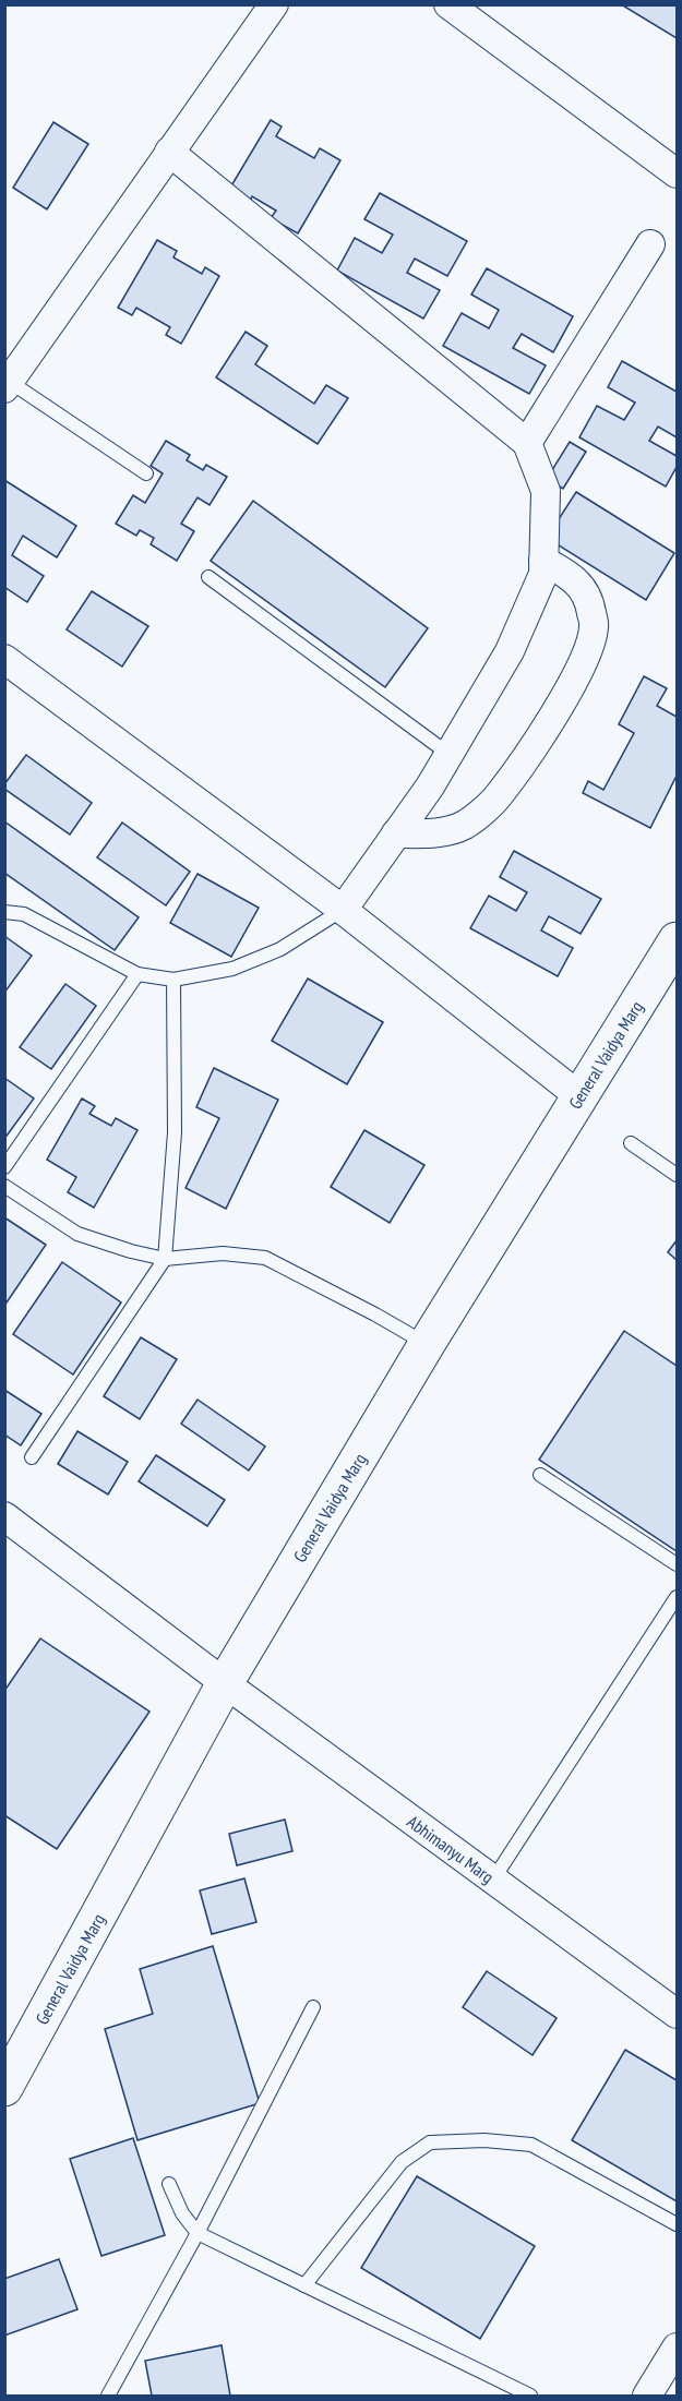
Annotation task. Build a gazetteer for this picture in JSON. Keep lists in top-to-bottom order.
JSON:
{
  "streets": {
    "street": ["General Vaidya Marg", "Abhimanyu Marg"]
  },
  "crossings": [
    ["General Vaidya Marg", "Abhimanyu Marg"]
  ]
}
